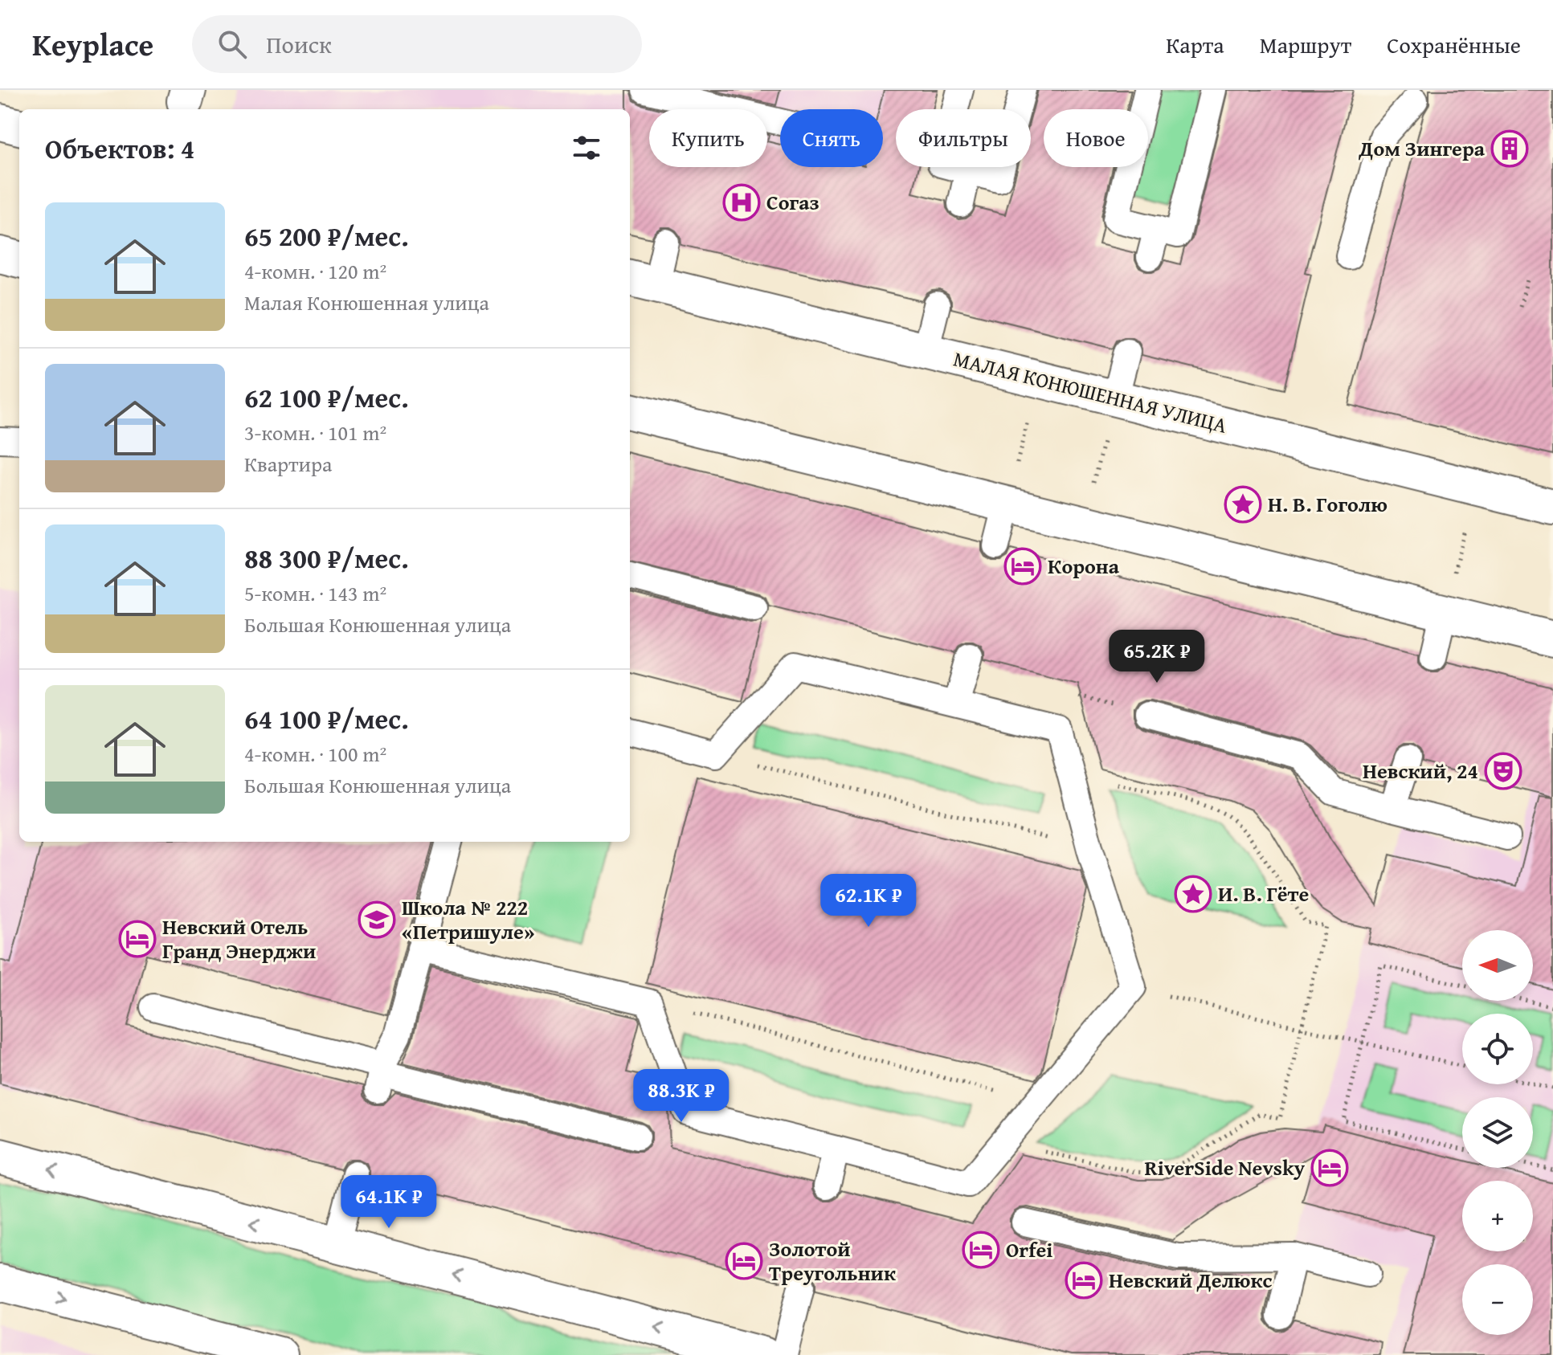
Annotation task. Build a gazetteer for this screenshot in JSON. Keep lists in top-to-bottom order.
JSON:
{
  "streets": {
    "street": ["МАЛАЯ КОНЮШЕННАЯ УЛИЦА"]
  },
  "places": {
    "building": ["Дом Зингера"],
    "hospital": ["Согаз"],
    "place": ["Н. В. Гоголю", "И. В. Гёте"],
    "hotel": [
      "Корона",
      "Невский Отель Гранд Энерджи",
      "RiverSide Nevsky",
      "Orfei",
      "Золотой Треугольник",
      "Невский Делюкс"
    ],
    "theatre": ["Невский, 24"],
    "school or university": ["Школа № 222 «Петришуле»"]
  },
  "north": "left",
  "page": {
    "header": "Keyplace",
    "search": "Поиск",
    "nav": ["Карта", "Маршрут", "Сохранённые"],
    "chip": [
      "Купить",
      "Снять",
      "Фильтры",
      "Новое"
    ],
    "heading": "Объектов: 4",
    "list": [
      {
        "name": "65 200 ₽/мес.",
        "note": "4-комн. · 120 m² · Малая Конюшенная улица"
      },
      {
        "name": "62 100 ₽/мес.",
        "note": "3-комн. · 101 m² · Квартира"
      },
      {
        "name": "88 300 ₽/мес.",
        "note": "5-комн. · 143 m² · Большая Конюшенная улица"
      },
      {
        "name": "64 100 ₽/мес.",
        "note": "4-комн. · 100 m² · Большая Конюшенная улица"
      }
    ],
    "price": [
      "65.2K ₽",
      "62.1K ₽",
      "88.3K ₽",
      "64.1K ₽"
    ],
    "map_buttons": ["+", "−"]
  }
}
